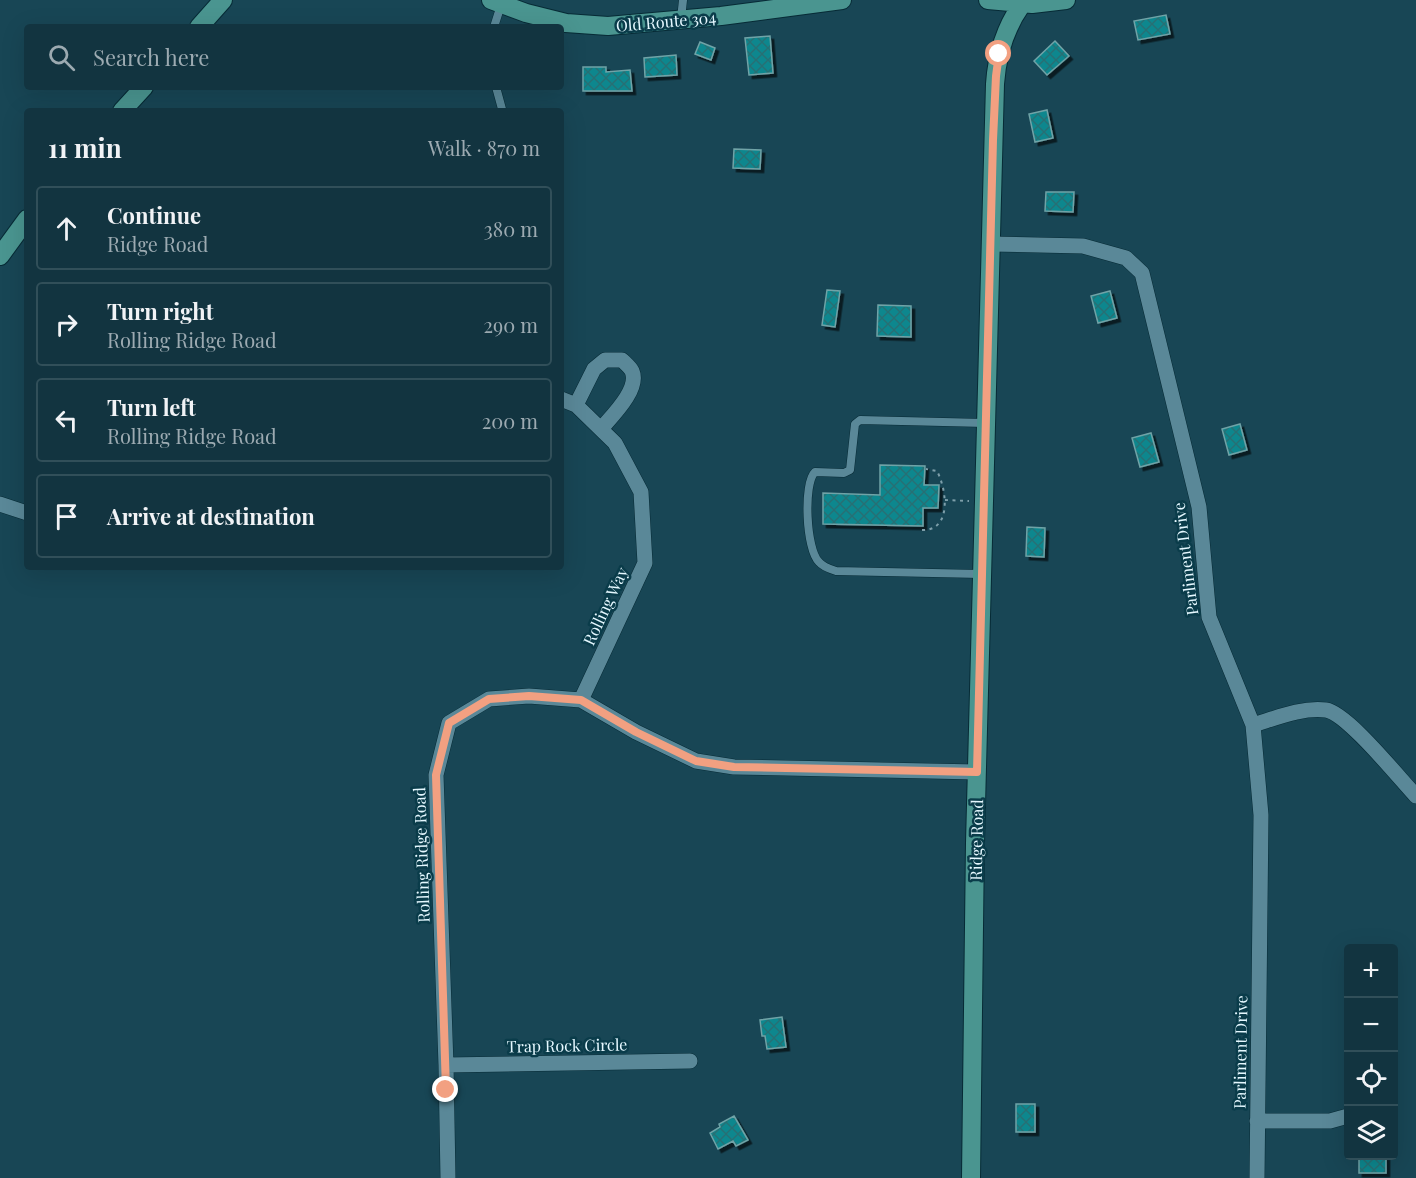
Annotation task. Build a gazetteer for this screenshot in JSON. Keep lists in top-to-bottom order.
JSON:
{
  "streets": {
    "street": [
      "Old Route 304",
      "Parliment Drive",
      "Rolling Way",
      "Ridge Road",
      "Rolling Ridge Road",
      "Trap Rock Circle"
    ]
  },
  "crossings": [
    ["Parliment Drive", "Ridge Road"],
    ["Rolling Way", "Rolling Ridge Road"],
    ["Ridge Road", "Rolling Ridge Road"],
    ["Rolling Ridge Road", "Trap Rock Circle"]
  ],
  "page": {
    "search": "Search here",
    "heading": ["11 min", "Walk · 870 m"],
    "list": [
      ["Continue", "Ridge Road", "380 m"],
      ["Turn right", "Rolling Ridge Road", "290 m"],
      ["Turn left", "Rolling Ridge Road", "200 m"],
      "Arrive at destination"
    ],
    "map_buttons": ["+", "−"]
  }
}
